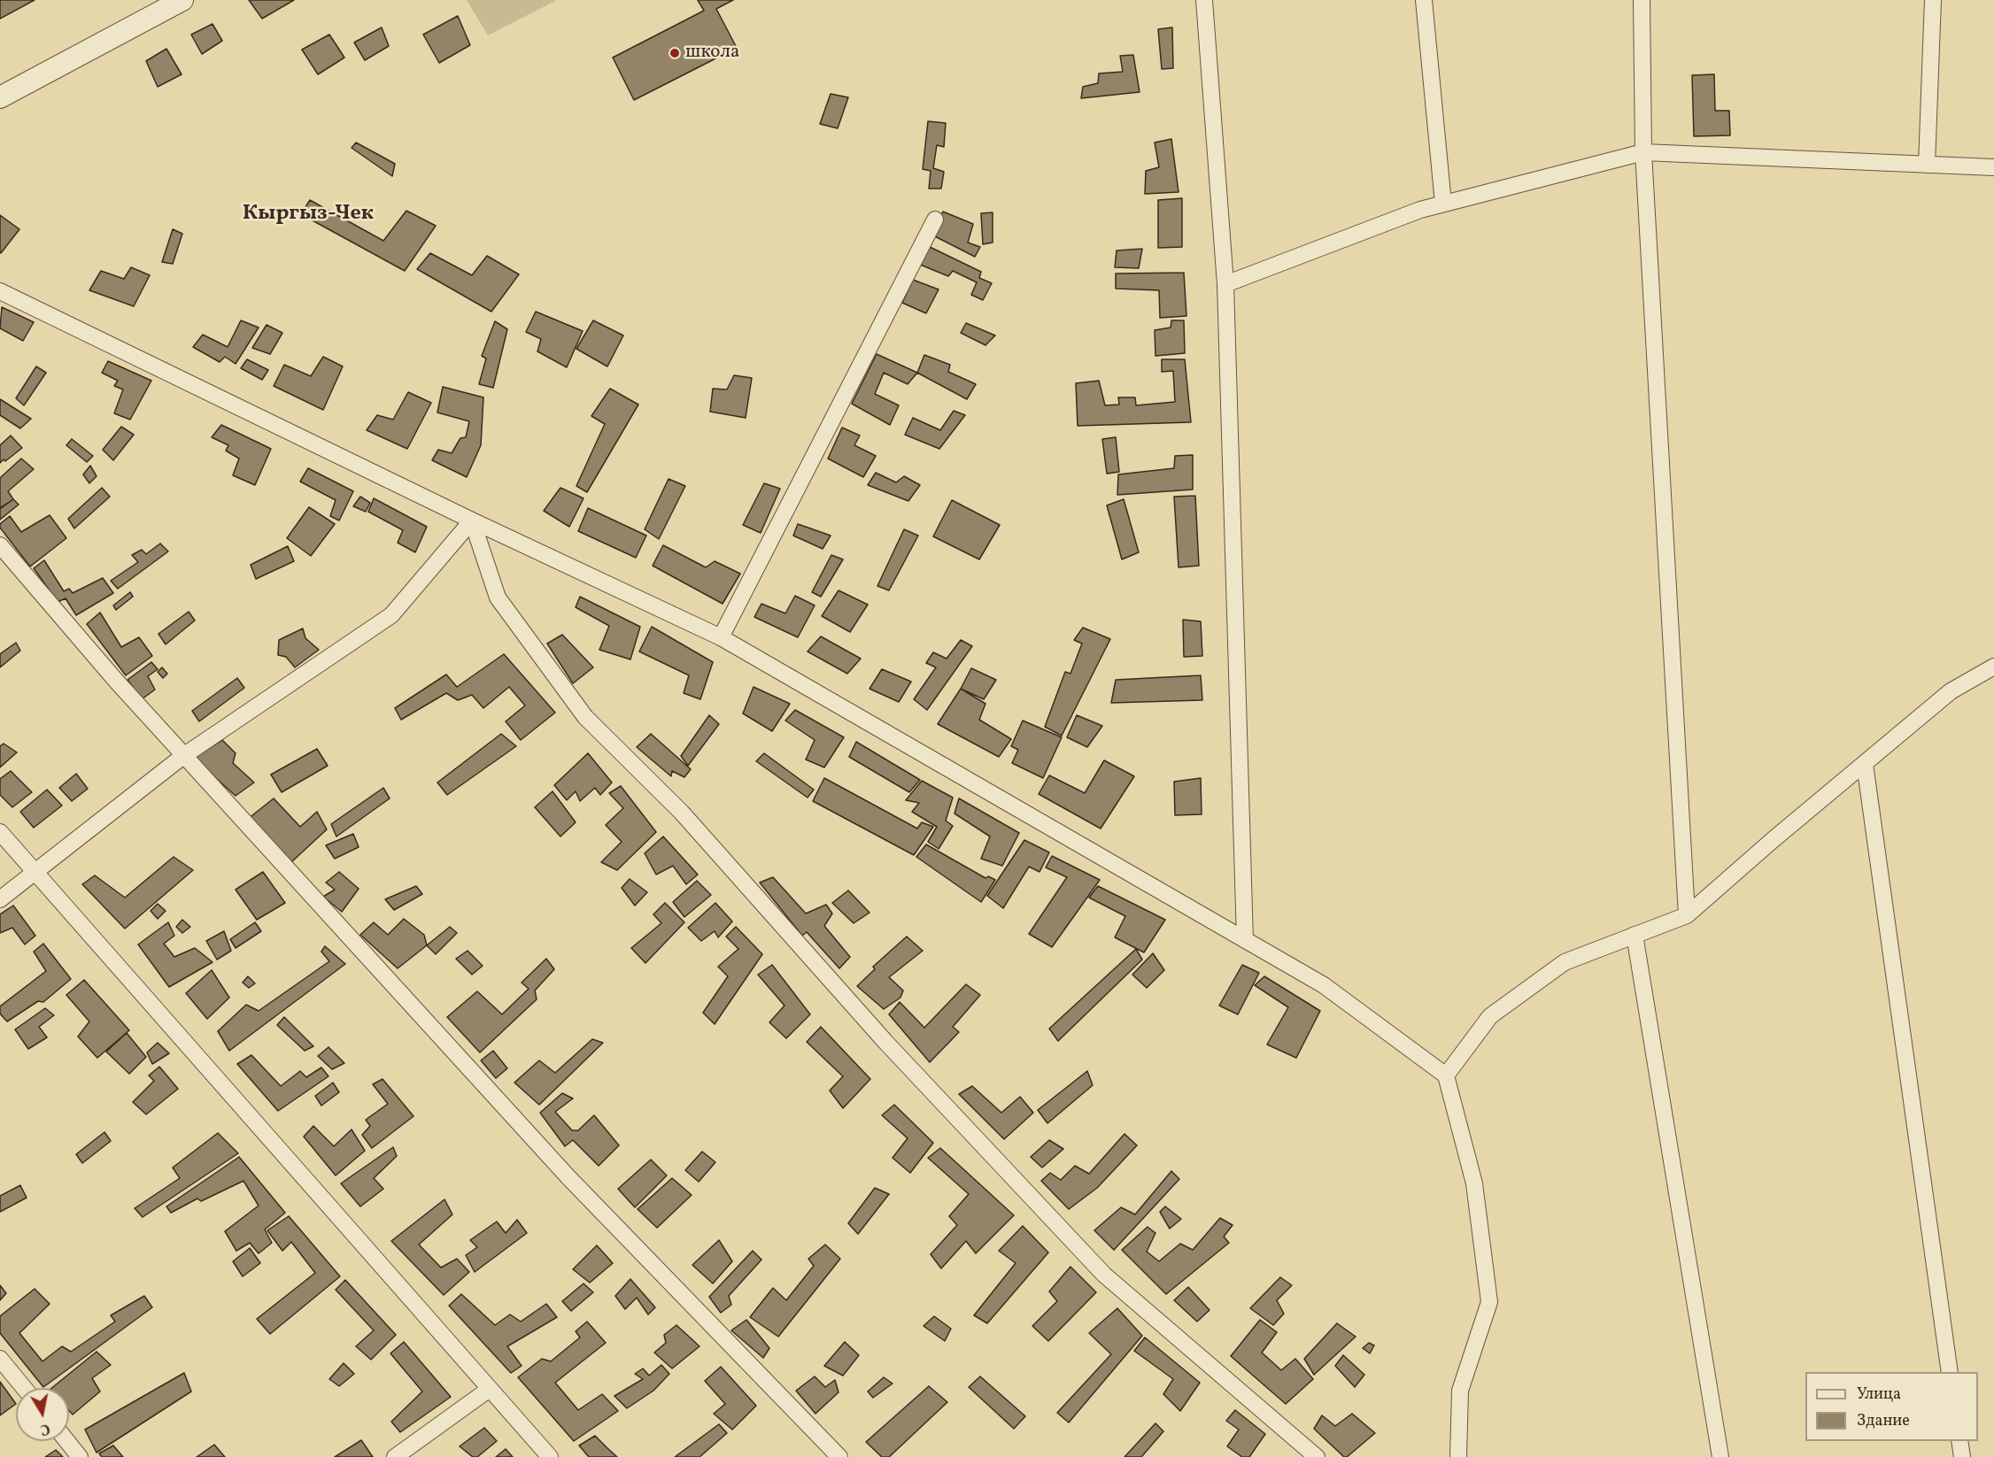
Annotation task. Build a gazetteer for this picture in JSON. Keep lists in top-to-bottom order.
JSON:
{
  "districts": ["Кыргыз-Чек"],
  "places": ["школа"],
  "legend": ["Улица", "Здание"],
  "north": "bottom"
}
